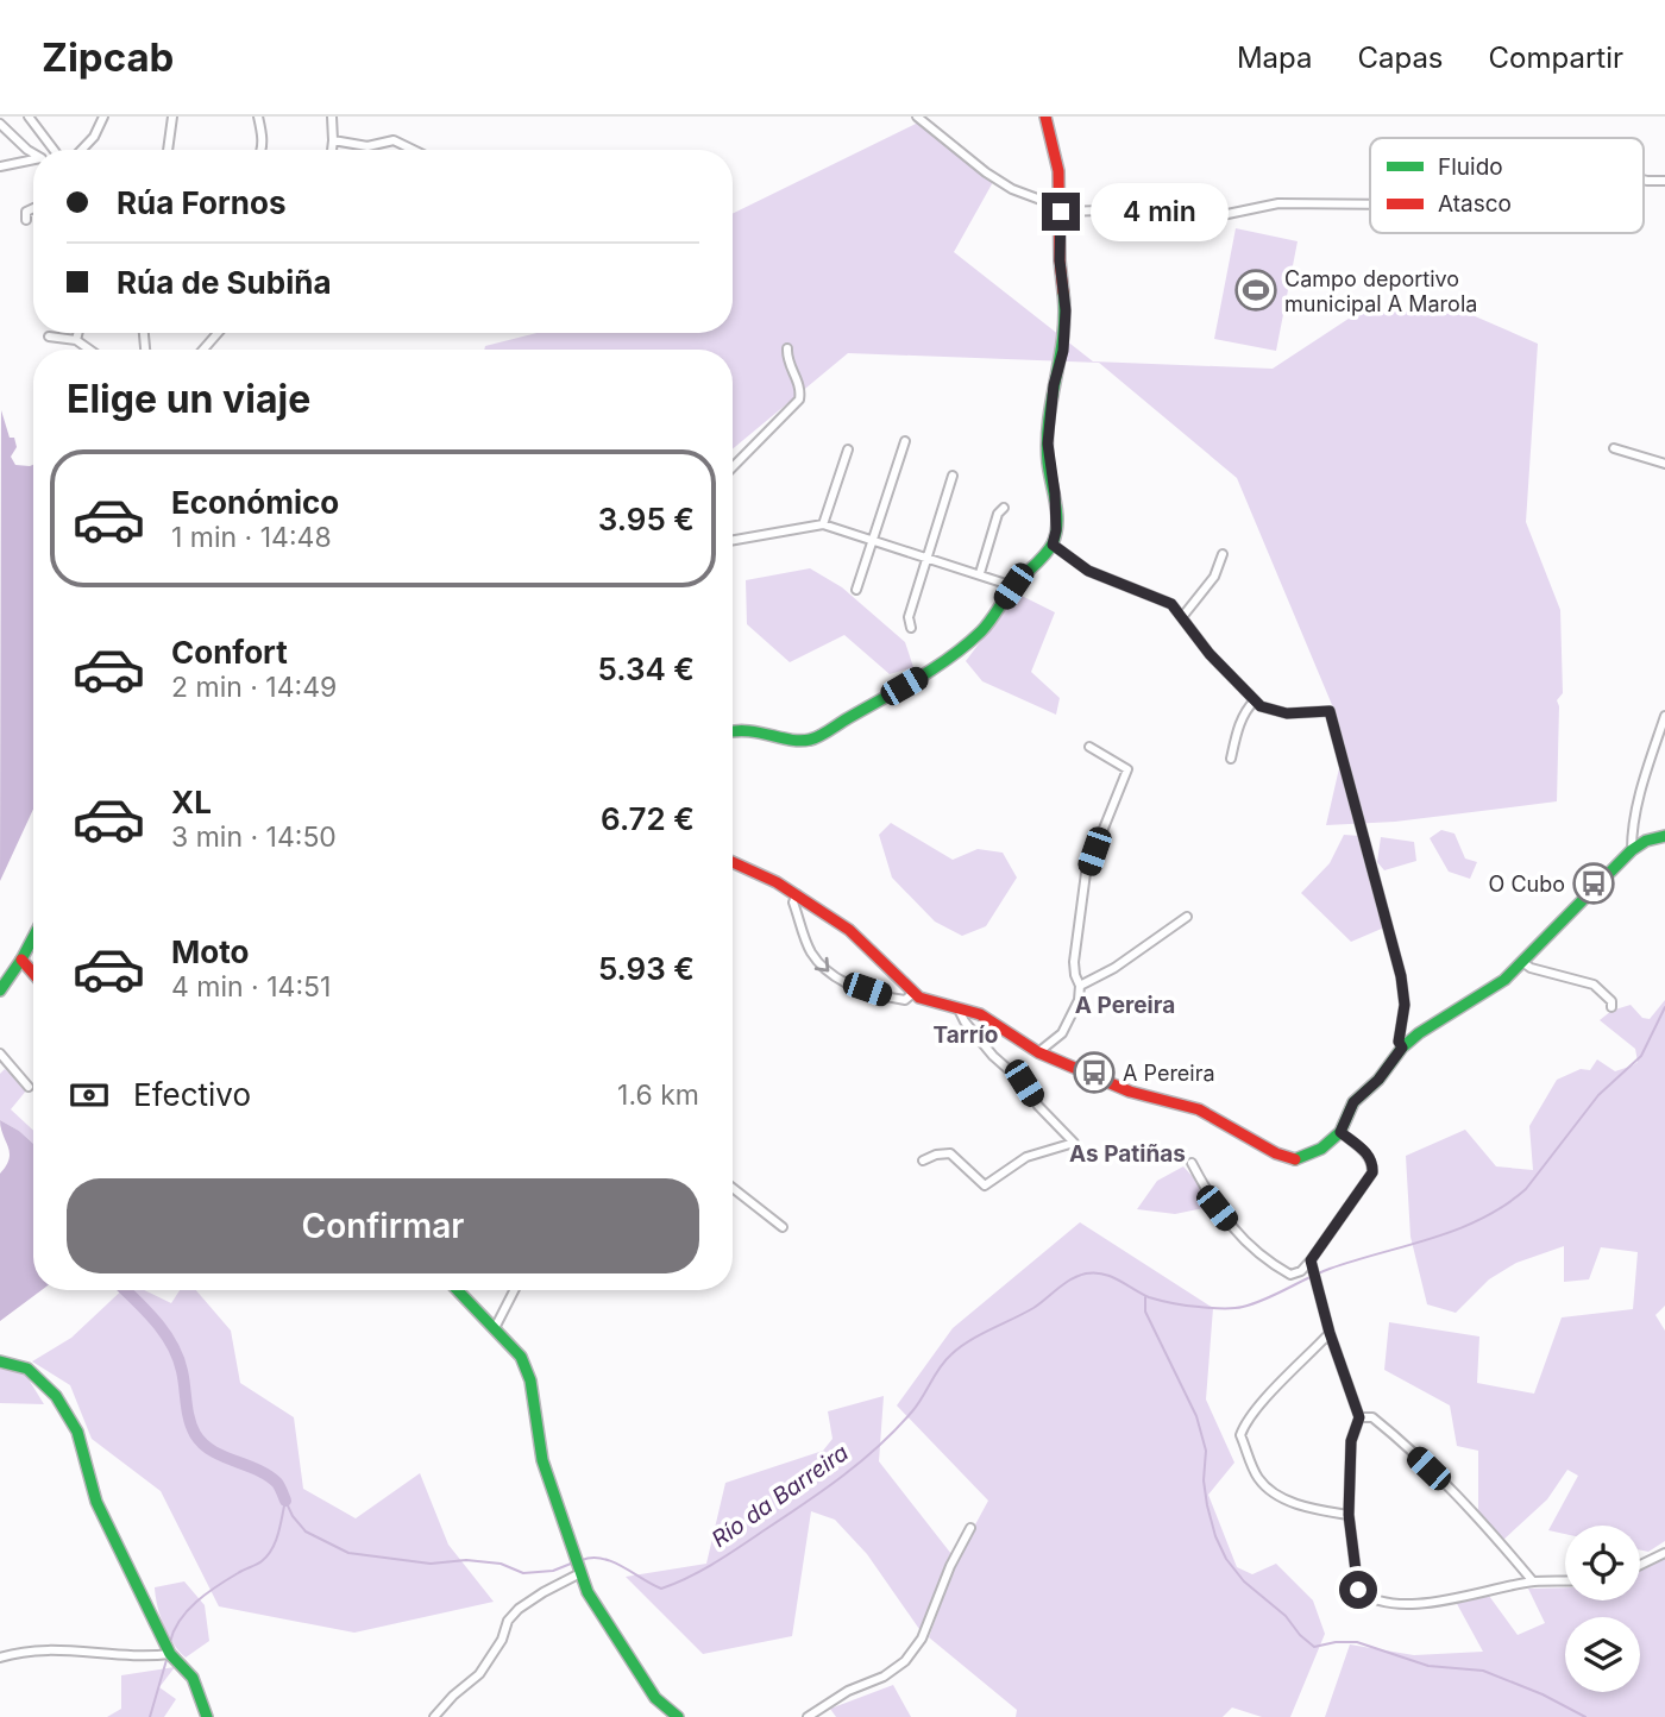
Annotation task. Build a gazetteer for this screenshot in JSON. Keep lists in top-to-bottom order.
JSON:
{
  "districts": ["A Pereira", "Tarrío", "As Patiñas"],
  "water": ["Río da Barreira"],
  "places": {
    "sports": ["Campo deportivo municipal A Marola"],
    "bus stop": ["O Cubo", "A Pereira"]
  },
  "legend": ["Fluido", "Atasco"],
  "page": {
    "header": "Zipcab",
    "nav": ["Mapa", "Capas", "Compartir"],
    "banner": ["Rúa Fornos", "Rúa de Subiña"],
    "bubble": "4 min",
    "heading": "Elige un viaje",
    "list": [
      {
        "name": "Económico",
        "note": "1 min · 14:48",
        "value": "3.95 €"
      },
      {
        "name": "Confort",
        "note": "2 min · 14:49",
        "value": "5.34 €"
      },
      {
        "name": "XL",
        "note": "3 min · 14:50",
        "value": "6.72 €"
      },
      {
        "name": "Moto",
        "note": "4 min · 14:51",
        "value": "5.93 €"
      }
    ],
    "pay": ["Efectivo", "1.6 km"],
    "buttons": "Confirmar"
  }
}
